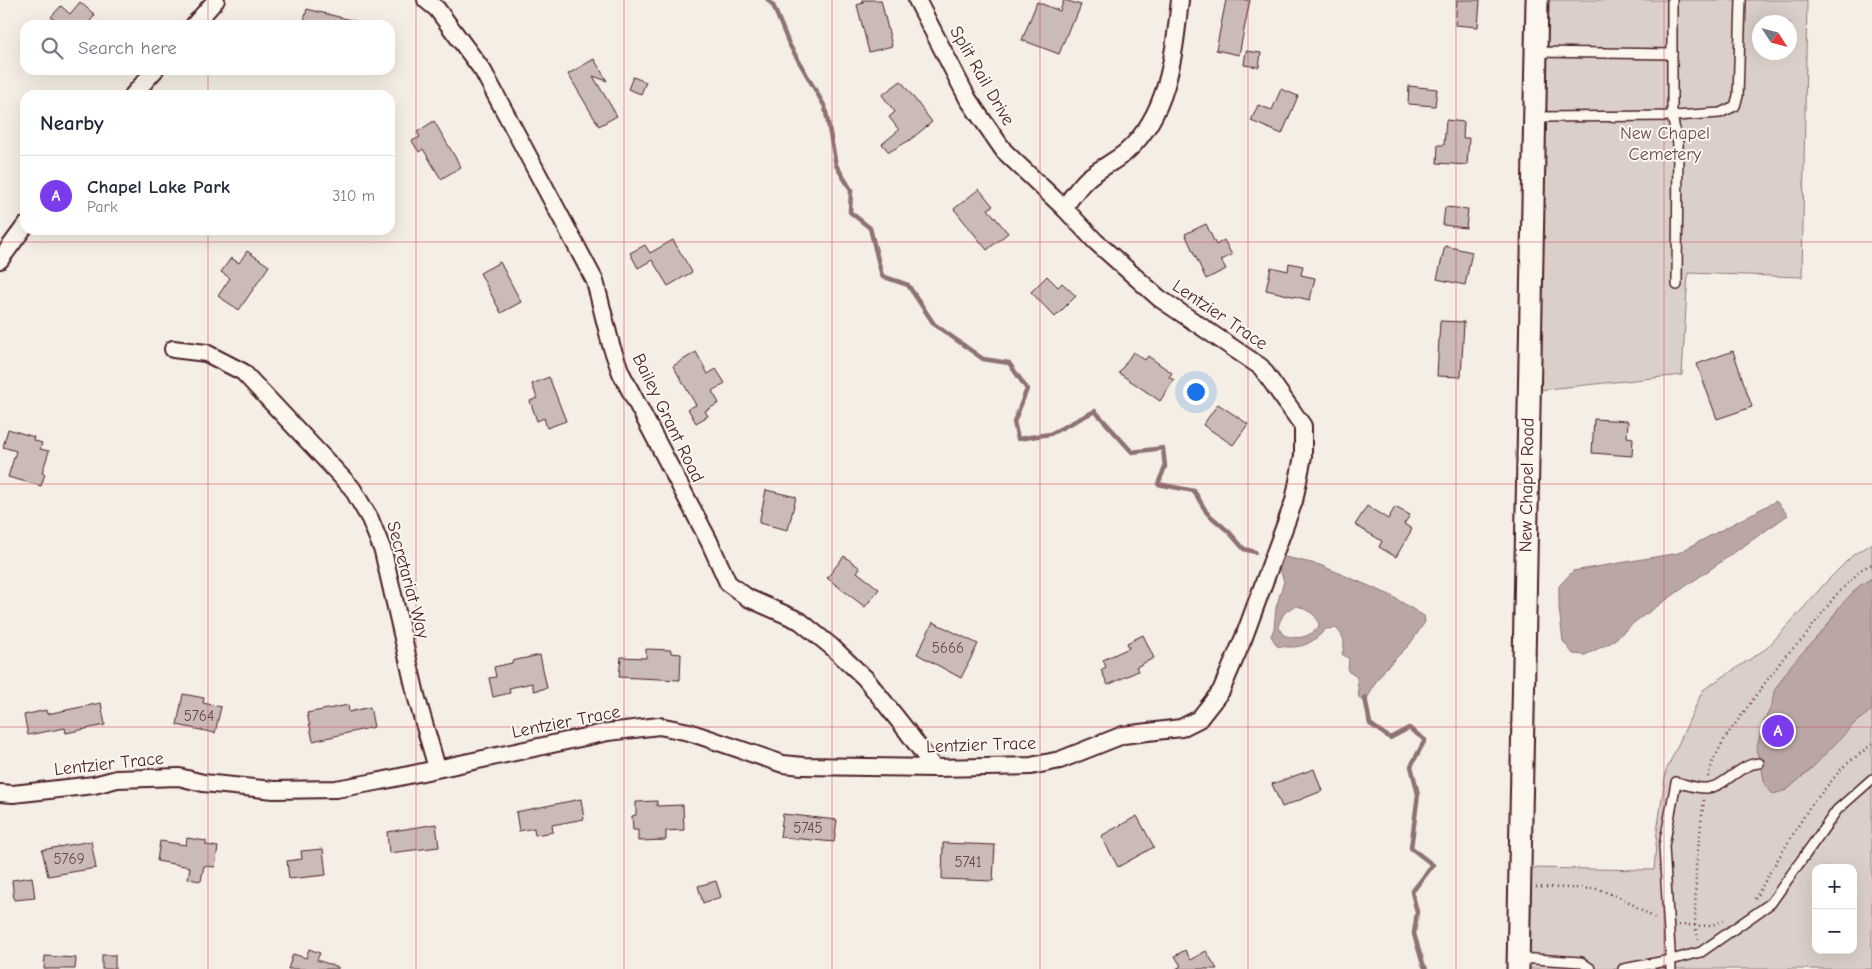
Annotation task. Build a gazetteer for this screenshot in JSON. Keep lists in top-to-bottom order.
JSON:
{
  "streets": {
    "street": [
      "Split Rail Drive",
      "Lentzier Trace",
      "Bailey Grant Road",
      "New Chapel Road",
      "Secretariat Way"
    ]
  },
  "crossings": [
    ["Split Rail Drive", "Lentzier Trace"],
    ["Lentzier Trace", "Bailey Grant Road"],
    ["Lentzier Trace", "Secretariat Way"]
  ],
  "parks": ["New Chapel Cemetery"],
  "house_numbers": [
    "5666",
    "5764",
    "5745",
    "5769",
    "5741"
  ],
  "north": "bottom right",
  "page": {
    "search": "Search here",
    "heading": "Nearby",
    "list": [
      {
        "mark": "A",
        "name": "Chapel Lake Park",
        "note": "Park",
        "value": "310 m"
      }
    ],
    "pins": "A",
    "map_buttons": ["+", "−"]
  }
}
